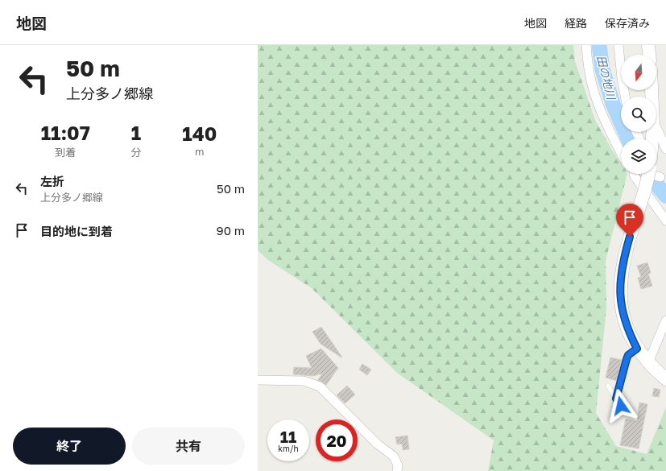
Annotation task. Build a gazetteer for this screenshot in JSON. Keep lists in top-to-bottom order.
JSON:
{
  "water": ["田の地川"],
  "north": "bottom",
  "page": {
    "header": "地図",
    "nav": ["地図", "経路", "保存済み"],
    "turn": ["50 m", "上分多ノ郷線"],
    "eta": [
      "11:07",
      "到着",
      "1",
      "分",
      "140",
      "m"
    ],
    "list": [
      {
        "name": "左折",
        "note": "上分多ノ郷線",
        "value": "50 m"
      },
      {
        "name": "目的地に到着",
        "value": "90 m"
      }
    ],
    "speed": "11 km/h",
    "limit": "20",
    "buttons": ["終了", "共有"]
  }
}
